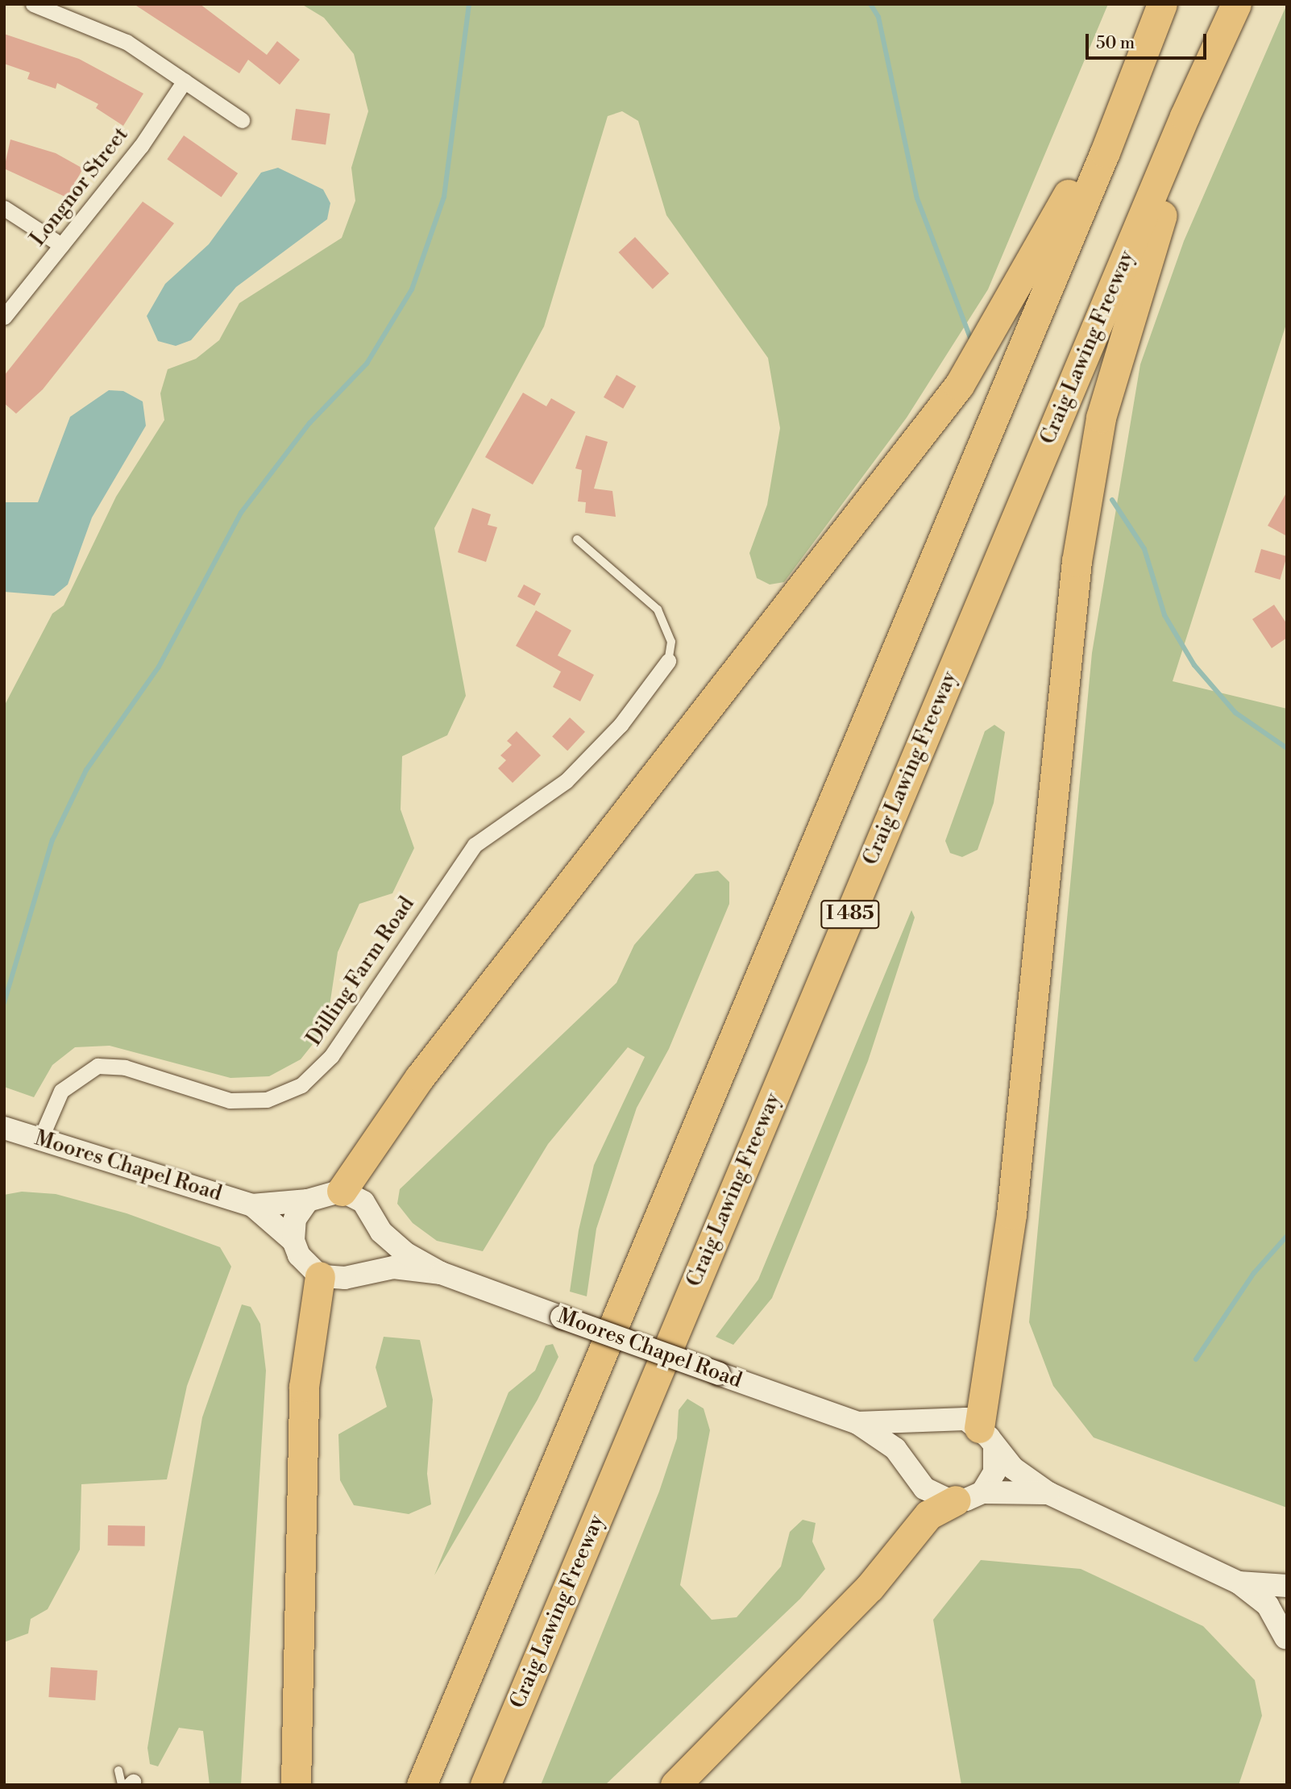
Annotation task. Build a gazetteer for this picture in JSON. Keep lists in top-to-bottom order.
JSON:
{
  "streets": {
    "highway": ["Craig Lawing Freeway", "I 485"],
    "main road": ["Moores Chapel Road"],
    "street": ["Longnor Street", "Dilling Farm Road"]
  },
  "crossings": [
    ["Dilling Farm Road", "Moores Chapel Road"]
  ],
  "scale_bar": "50 m"
}
